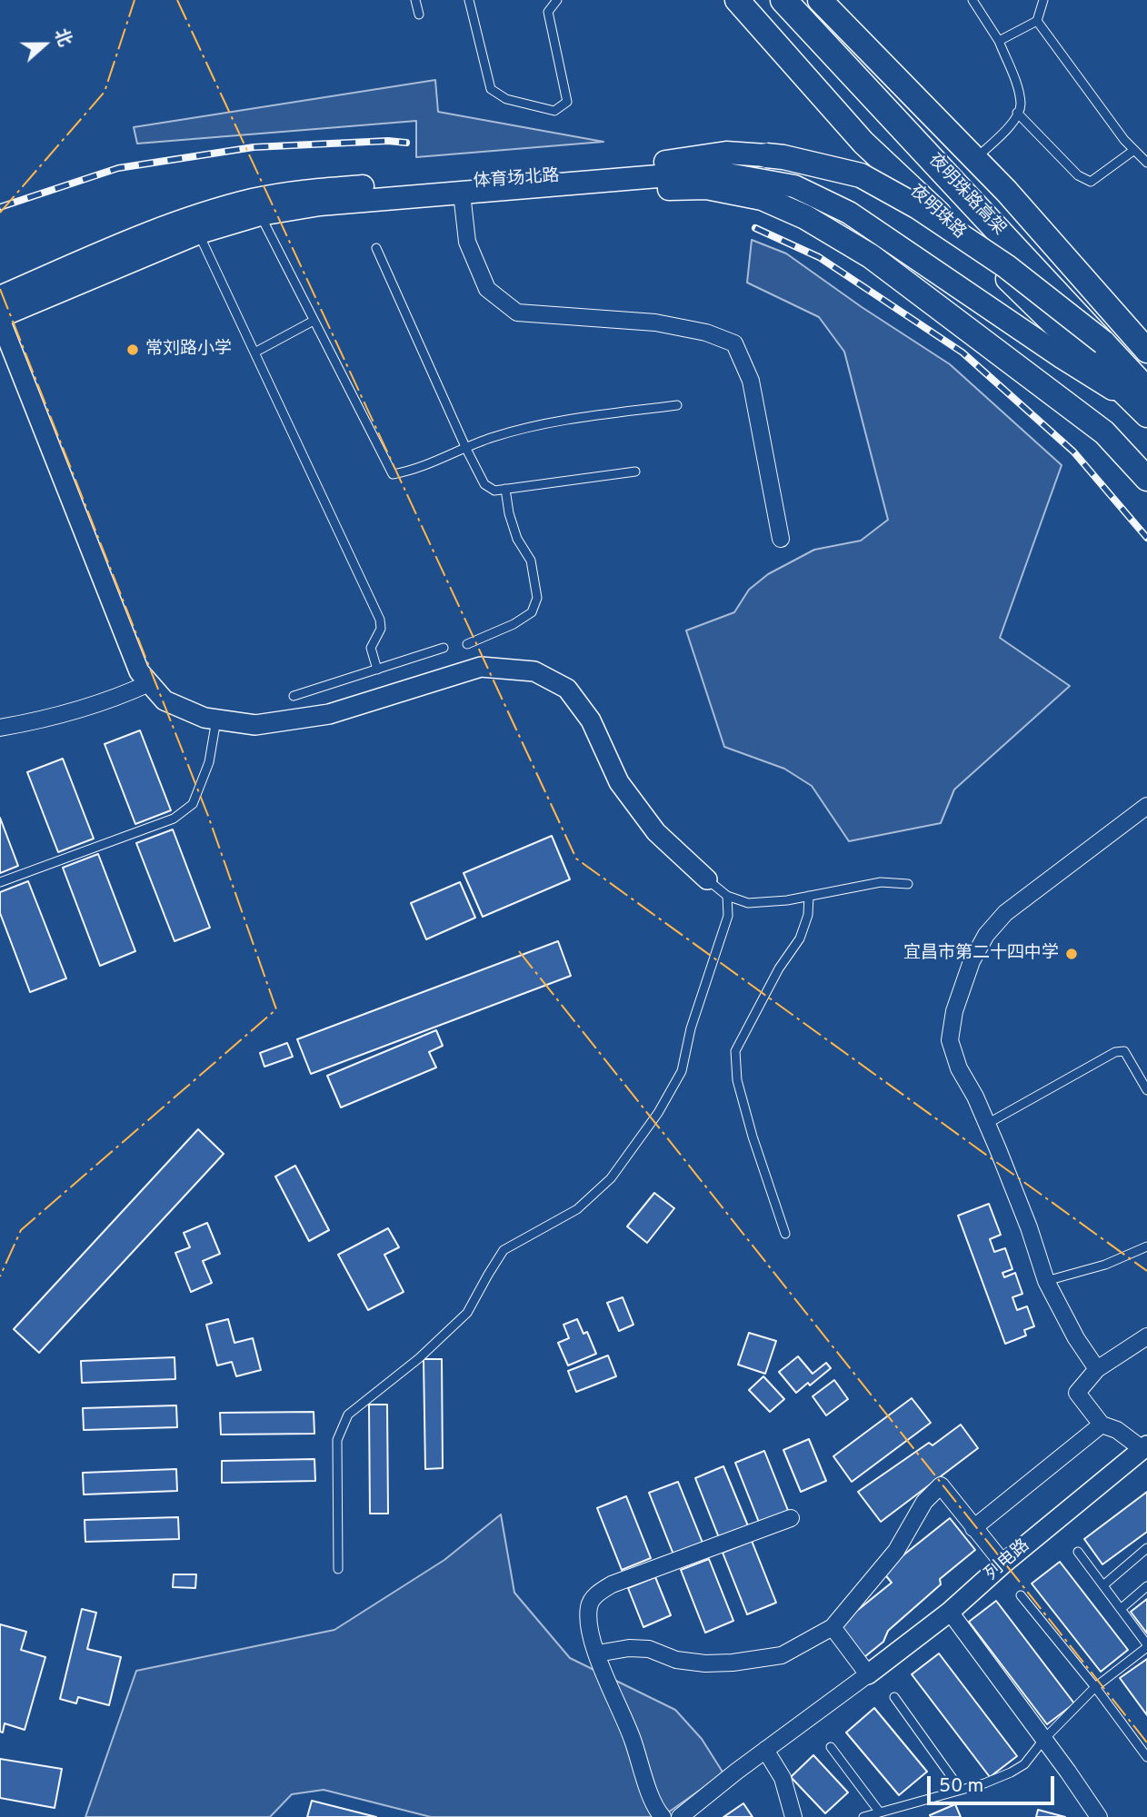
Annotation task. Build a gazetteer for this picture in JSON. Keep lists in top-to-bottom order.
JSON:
{
  "streets": {
    "highway": ["夜明珠路高架"],
    "main road": ["体育场北路", "夜明珠路"],
    "street": ["列电路"]
  },
  "crossings": [
    ["夜明珠路高架", "夜明珠路"]
  ],
  "places": ["常刘路小学", "宜昌市第二十四中学"],
  "scale_bar": "50 m",
  "north": "right"
}
